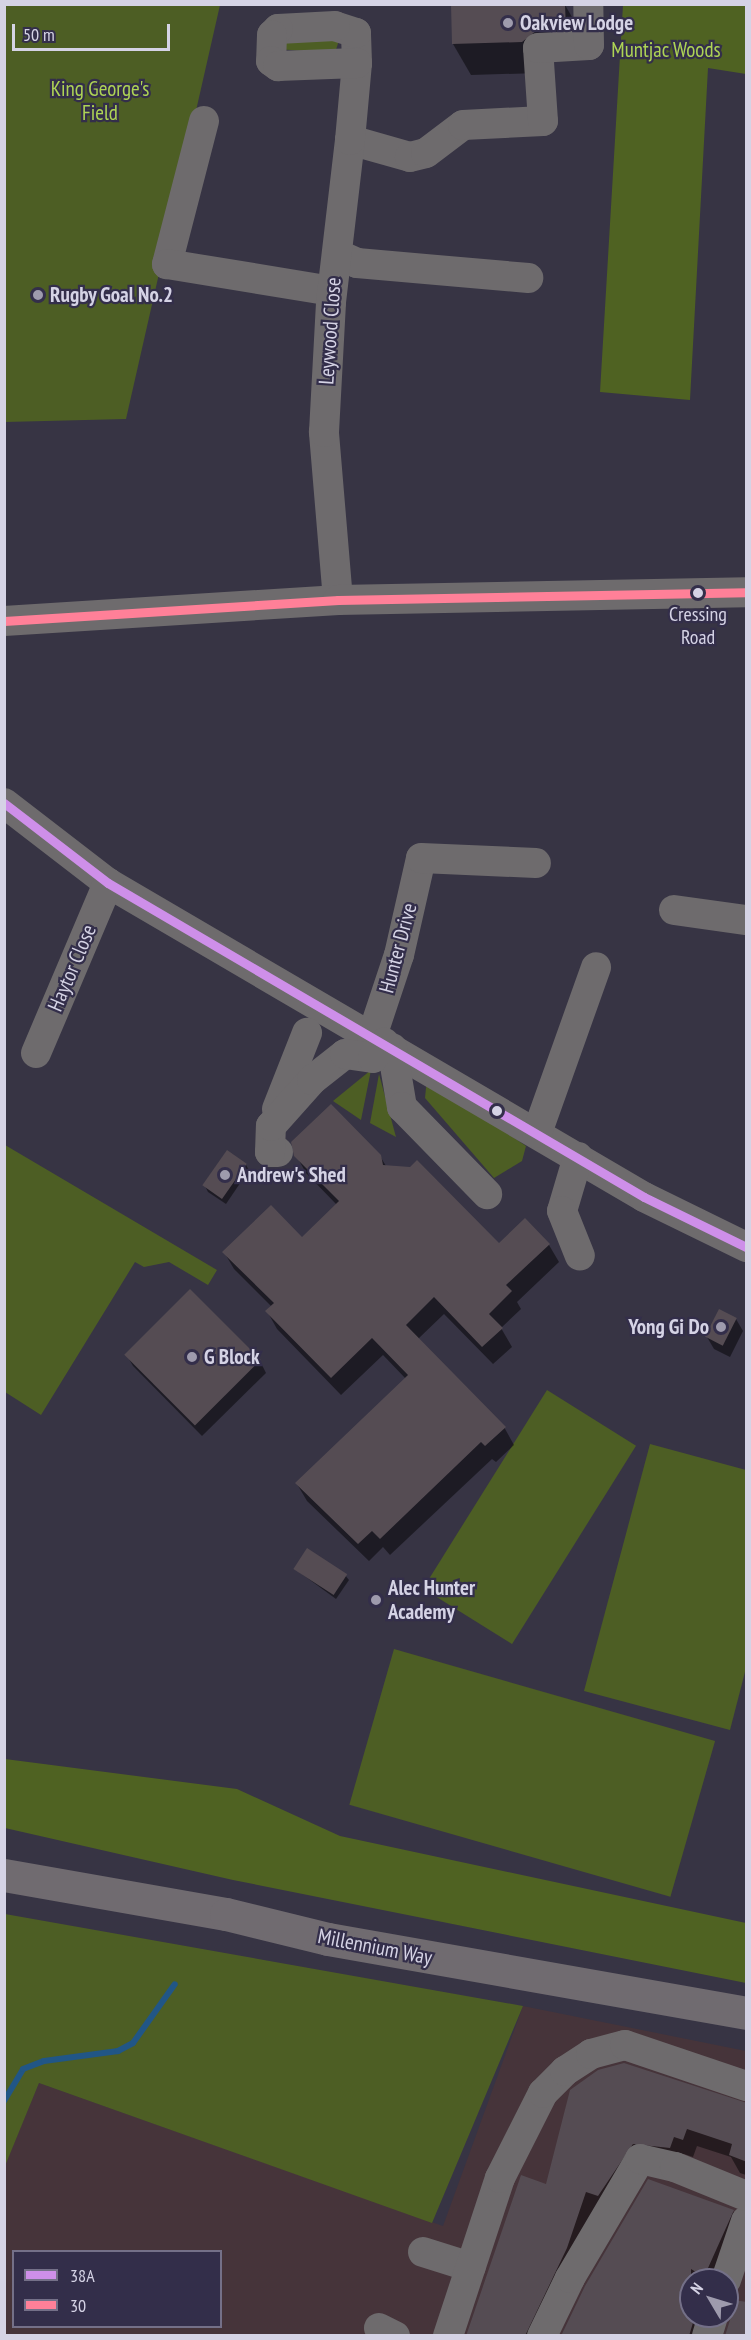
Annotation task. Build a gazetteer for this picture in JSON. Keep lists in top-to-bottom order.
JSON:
{
  "streets": {
    "main road": ["Millennium Way"],
    "street": ["Leywood Close", "Hunter Drive", "Haytor Close"]
  },
  "parks": ["Muntjac Woods", "King George's Field"],
  "places": [
    "Oakview Lodge",
    "Rugby Goal No.2",
    "Cressing Road",
    "Andrew's Shed",
    "Yong Gi Do",
    "G Block",
    "Alec Hunter Academy"
  ],
  "lines": ["transit line 30", "transit line 38A"],
  "legend": ["38A", "30"],
  "scale_bar": "50 m",
  "north": "top left"
}
